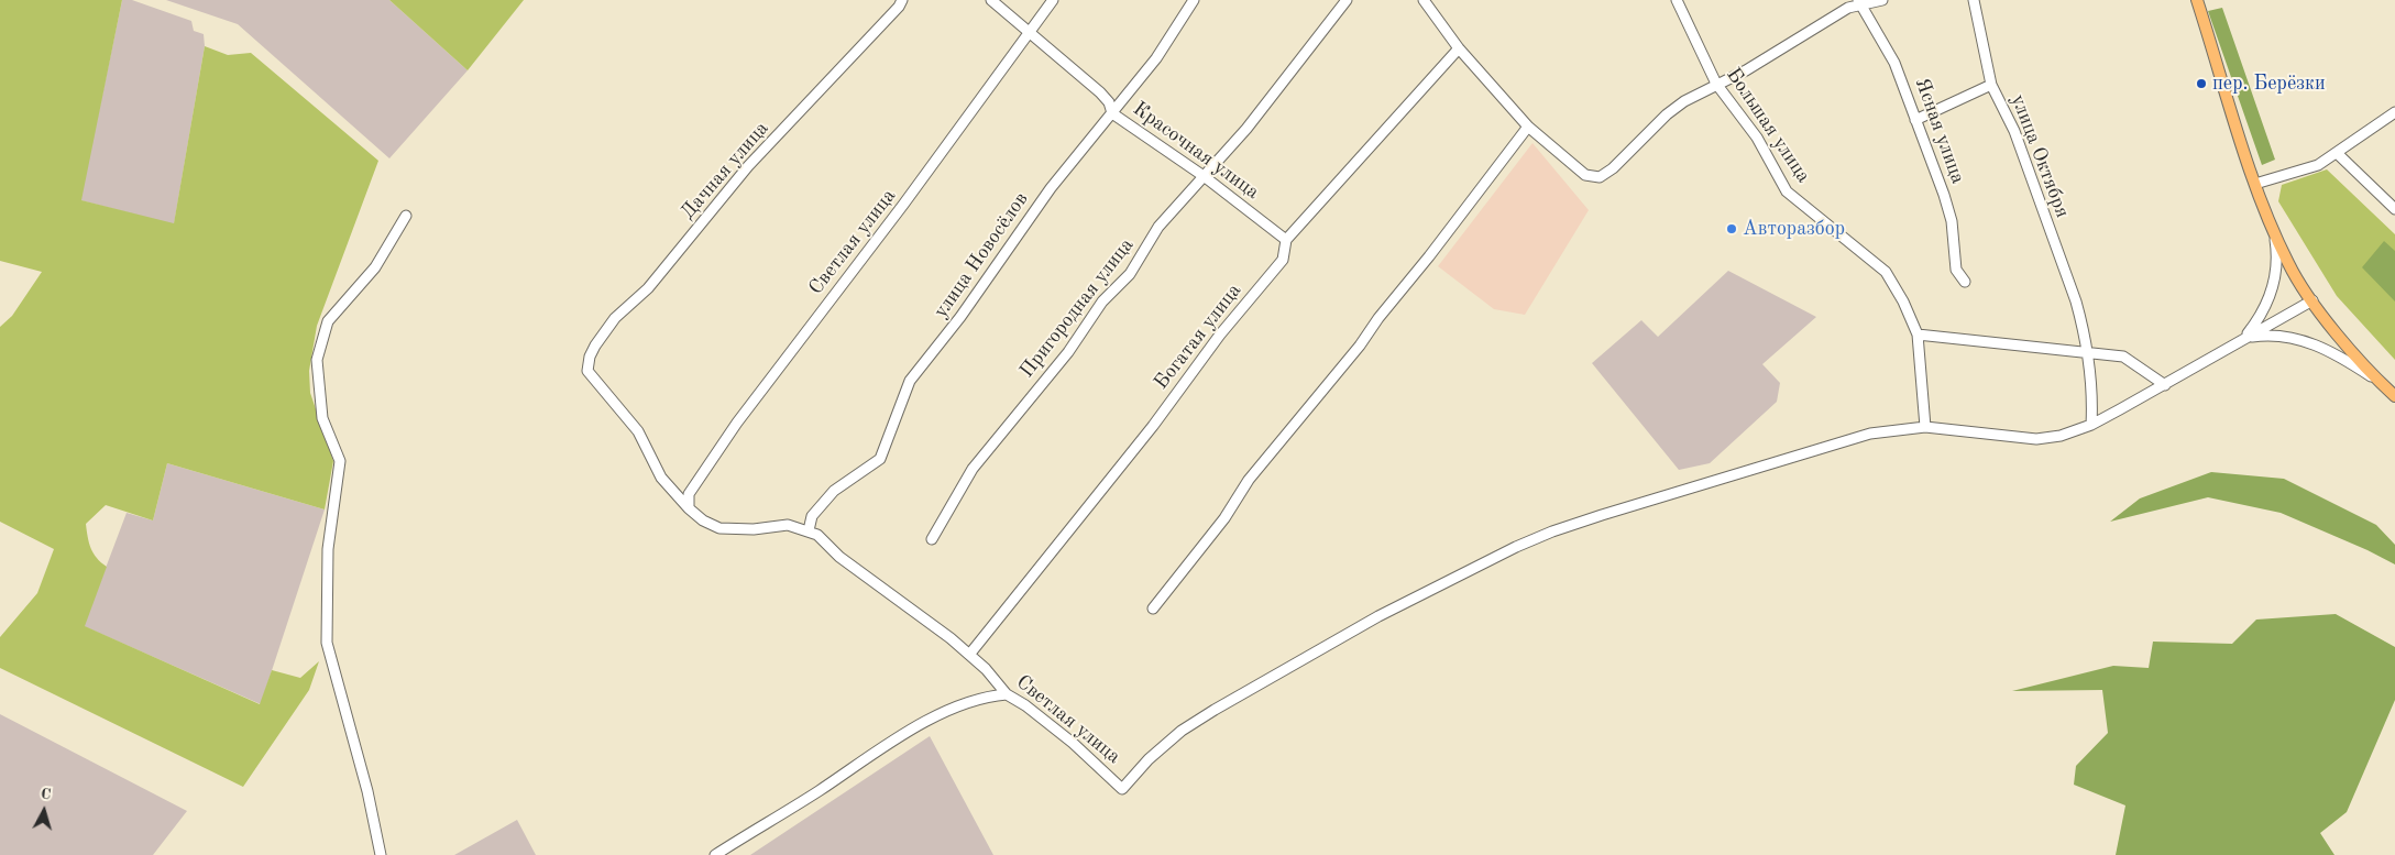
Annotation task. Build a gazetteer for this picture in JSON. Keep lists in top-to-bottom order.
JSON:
{
  "streets": {
    "street": [
      "Большая улица",
      "Ясная улица",
      "Красочная улица",
      "улица Октября",
      "Дачная улица",
      "Светлая улица",
      "улица Новосёлов",
      "Пригородная улица",
      "Богатая улица"
    ]
  },
  "crossings": [
    ["Большая улица", "Светлая улица"],
    ["Красочная улица", "Светлая улица"],
    ["Красочная улица", "улица Новосёлов"],
    ["Красочная улица", "Пригородная улица"],
    ["Красочная улица", "Богатая улица"],
    ["Дачная улица", "Светлая улица"],
    ["Светлая улица", "улица Новосёлов"],
    ["Светлая улица", "Богатая улица"]
  ],
  "places": ["пер. Берёзки", "Авторазбор"],
  "north": "top"
}
